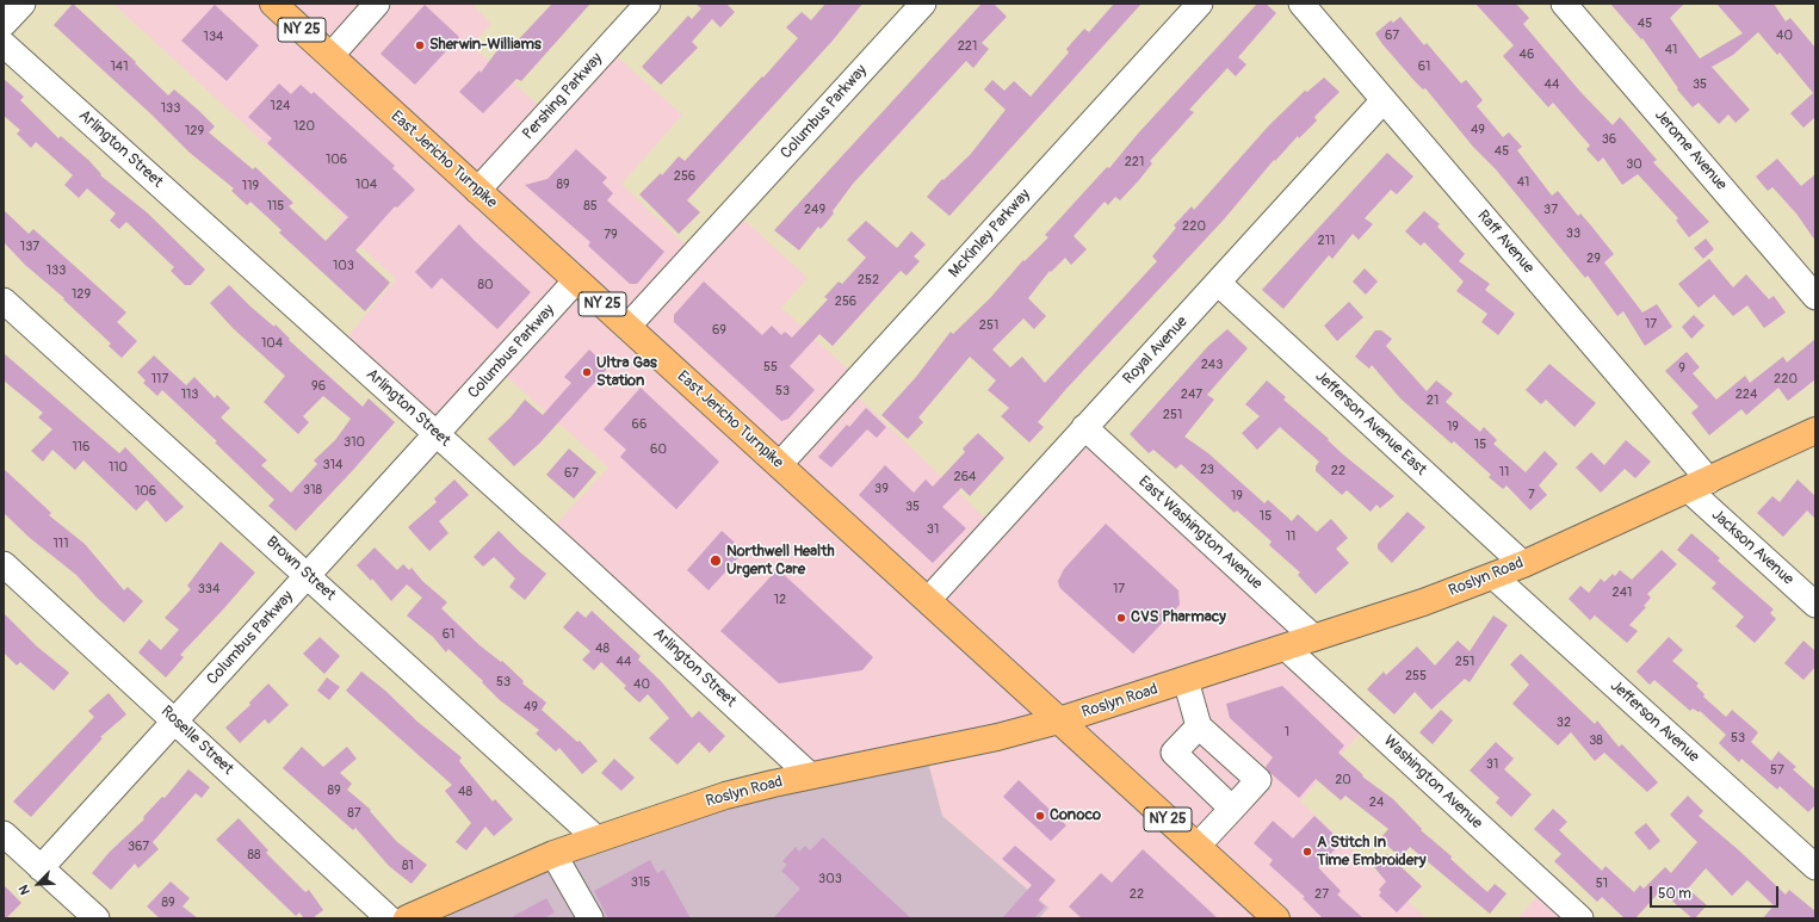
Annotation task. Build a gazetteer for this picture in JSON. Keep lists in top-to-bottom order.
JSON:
{
  "streets": {
    "main road": ["NY 25", "East Jericho Turnpike", "Roslyn Road"],
    "street": [
      "Pershing Parkway",
      "Columbus Parkway",
      "Arlington Street",
      "Jerome Avenue",
      "McKinley Parkway",
      "Raff Avenue",
      "Royal Avenue",
      "Jefferson Avenue East",
      "East Washington Avenue",
      "Jackson Avenue",
      "Brown Street",
      "Jefferson Avenue",
      "Roselle Street",
      "Washington Avenue"
    ]
  },
  "crossings": [
    ["NY 25", "East Jericho Turnpike"],
    ["NY 25", "Roslyn Road"],
    ["Pershing Parkway", "East Jericho Turnpike"],
    ["Columbus Parkway", "Arlington Street"],
    ["Columbus Parkway", "East Jericho Turnpike"],
    ["Columbus Parkway", "Brown Street"],
    ["Columbus Parkway", "Roselle Street"],
    ["Arlington Street", "Roslyn Road"],
    ["East Jericho Turnpike", "McKinley Parkway"],
    ["East Jericho Turnpike", "Royal Avenue"],
    ["East Jericho Turnpike", "Roslyn Road"],
    ["Raff Avenue", "Royal Avenue"],
    ["Raff Avenue", "Jackson Avenue"],
    ["Raff Avenue", "Roslyn Road"],
    ["Royal Avenue", "Jefferson Avenue East"],
    ["Royal Avenue", "East Washington Avenue"],
    ["Jefferson Avenue East", "Roslyn Road"],
    ["East Washington Avenue", "Roslyn Road"],
    ["Jackson Avenue", "Roslyn Road"],
    ["Brown Street", "Roslyn Road"],
    ["Roslyn Road", "Jefferson Avenue"],
    ["Roslyn Road", "Washington Avenue"]
  ],
  "places": [
    "Sherwin-Williams",
    "Ultra Gas Station",
    "Northwell Health Urgent Care",
    "CVS Pharmacy",
    "Conoco",
    "A Stitch In Time Embroidery"
  ],
  "house_numbers": [
    "45",
    "67",
    "40",
    "134",
    "221",
    "41",
    "46",
    "141",
    "61",
    "44",
    "35",
    "124",
    "133",
    "120",
    "49",
    "129",
    "36",
    "45",
    "106",
    "221",
    "30",
    "256",
    "41",
    "104",
    "89",
    "119",
    "115",
    "85",
    "249",
    "37",
    "220",
    "33",
    "79",
    "211",
    "137",
    "29",
    "103",
    "133",
    "252",
    "80",
    "129",
    "256",
    "17",
    "251",
    "69",
    "104",
    "243",
    "55",
    "9",
    "117",
    "220",
    "96",
    "53",
    "113",
    "247",
    "224",
    "21",
    "251",
    "66",
    "19",
    "310",
    "15",
    "116",
    "60",
    "314",
    "110",
    "23",
    "22",
    "11",
    "67",
    "264",
    "39",
    "318",
    "106",
    "7",
    "19",
    "35",
    "15",
    "31",
    "11",
    "111",
    "334",
    "17",
    "241",
    "12",
    "61",
    "48",
    "44",
    "251",
    "255",
    "53",
    "40",
    "49",
    "32",
    "1",
    "53",
    "38",
    "31",
    "57",
    "20",
    "89",
    "48",
    "24",
    "87",
    "367",
    "88",
    "81",
    "303",
    "315",
    "51",
    "22",
    "27",
    "89"
  ],
  "scale_bar": "50 m",
  "north": "bottom left"
}
